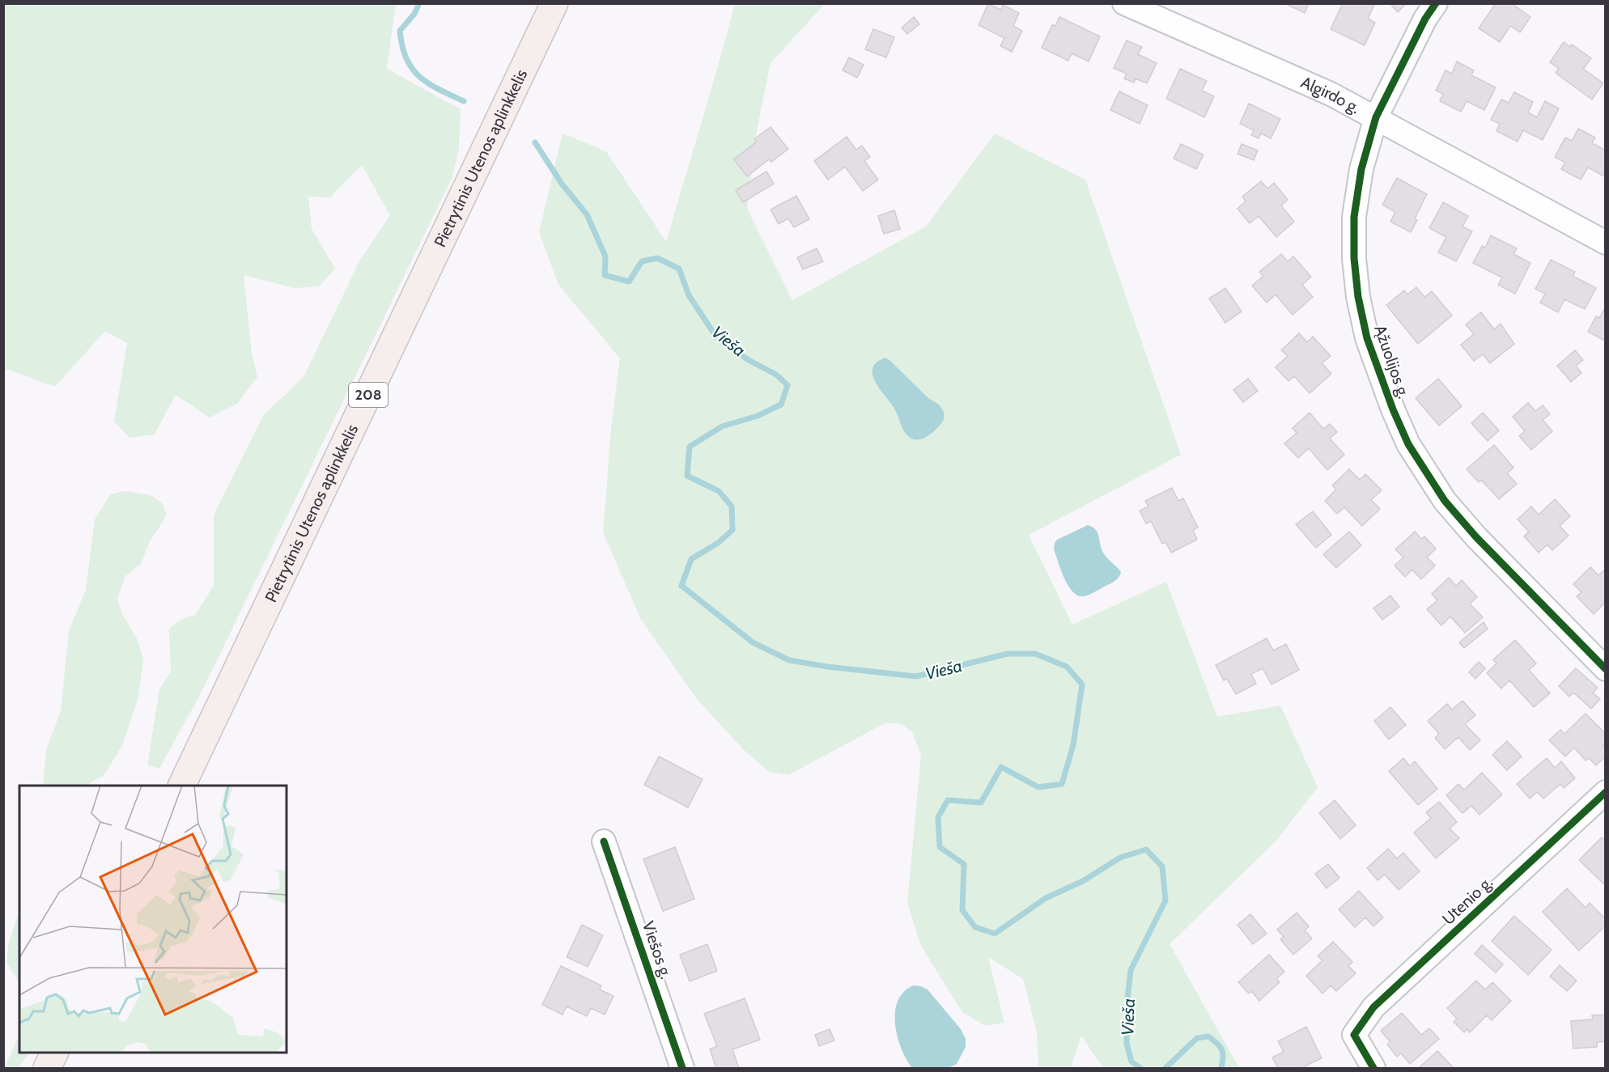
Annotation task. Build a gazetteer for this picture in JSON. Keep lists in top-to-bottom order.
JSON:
{
  "streets": {
    "highway": ["Pietrytinis Utenos aplinkkelis", "208"],
    "street": [
      "Algirdo g.",
      "Ąžuolijos g.",
      "Utenio g.",
      "Viešos g."
    ]
  },
  "crossings": [
    ["Algirdo g.", "Ąžuolijos g."]
  ],
  "water": ["Vieša"]
}
